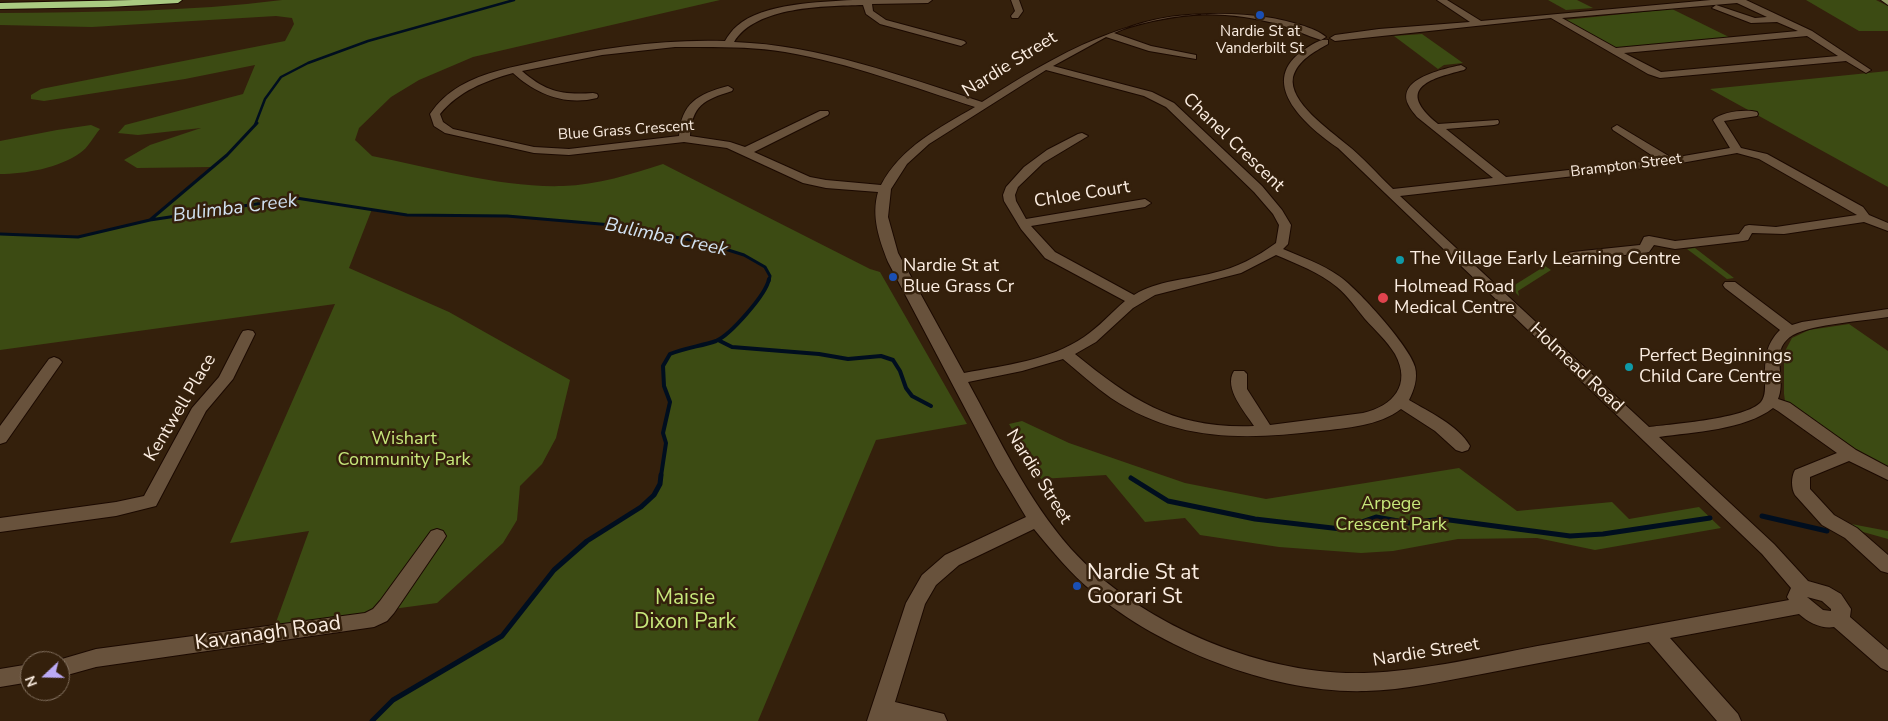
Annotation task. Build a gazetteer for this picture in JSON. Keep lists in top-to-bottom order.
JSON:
{
  "streets": {
    "street": [
      "Nardie Street",
      "Blue Grass Crescent",
      "Chanel Crescent",
      "Brampton Street",
      "Chloe Court",
      "Holmead Road",
      "Kentwell Place",
      "Kavanagh Road"
    ]
  },
  "crossings": [
    ["Nardie Street", "Blue Grass Crescent"],
    ["Nardie Street", "Chanel Crescent"],
    ["Nardie Street", "Holmead Road"],
    ["Brampton Street", "Holmead Road"]
  ],
  "water": ["Bulimba Creek"],
  "parks": ["Wishart Community Park", "Arpege Crescent Park", "Maisie Dixon Park"],
  "places": [
    "Nardie St at Vanderbilt St",
    "The Village Early Learning Centre",
    "Nardie St at Blue Grass Cr",
    "Holmead Road Medical Centre",
    "Perfect Beginnings Child Care Centre",
    "Nardie St at Goorari St"
  ],
  "north": "left"
}
